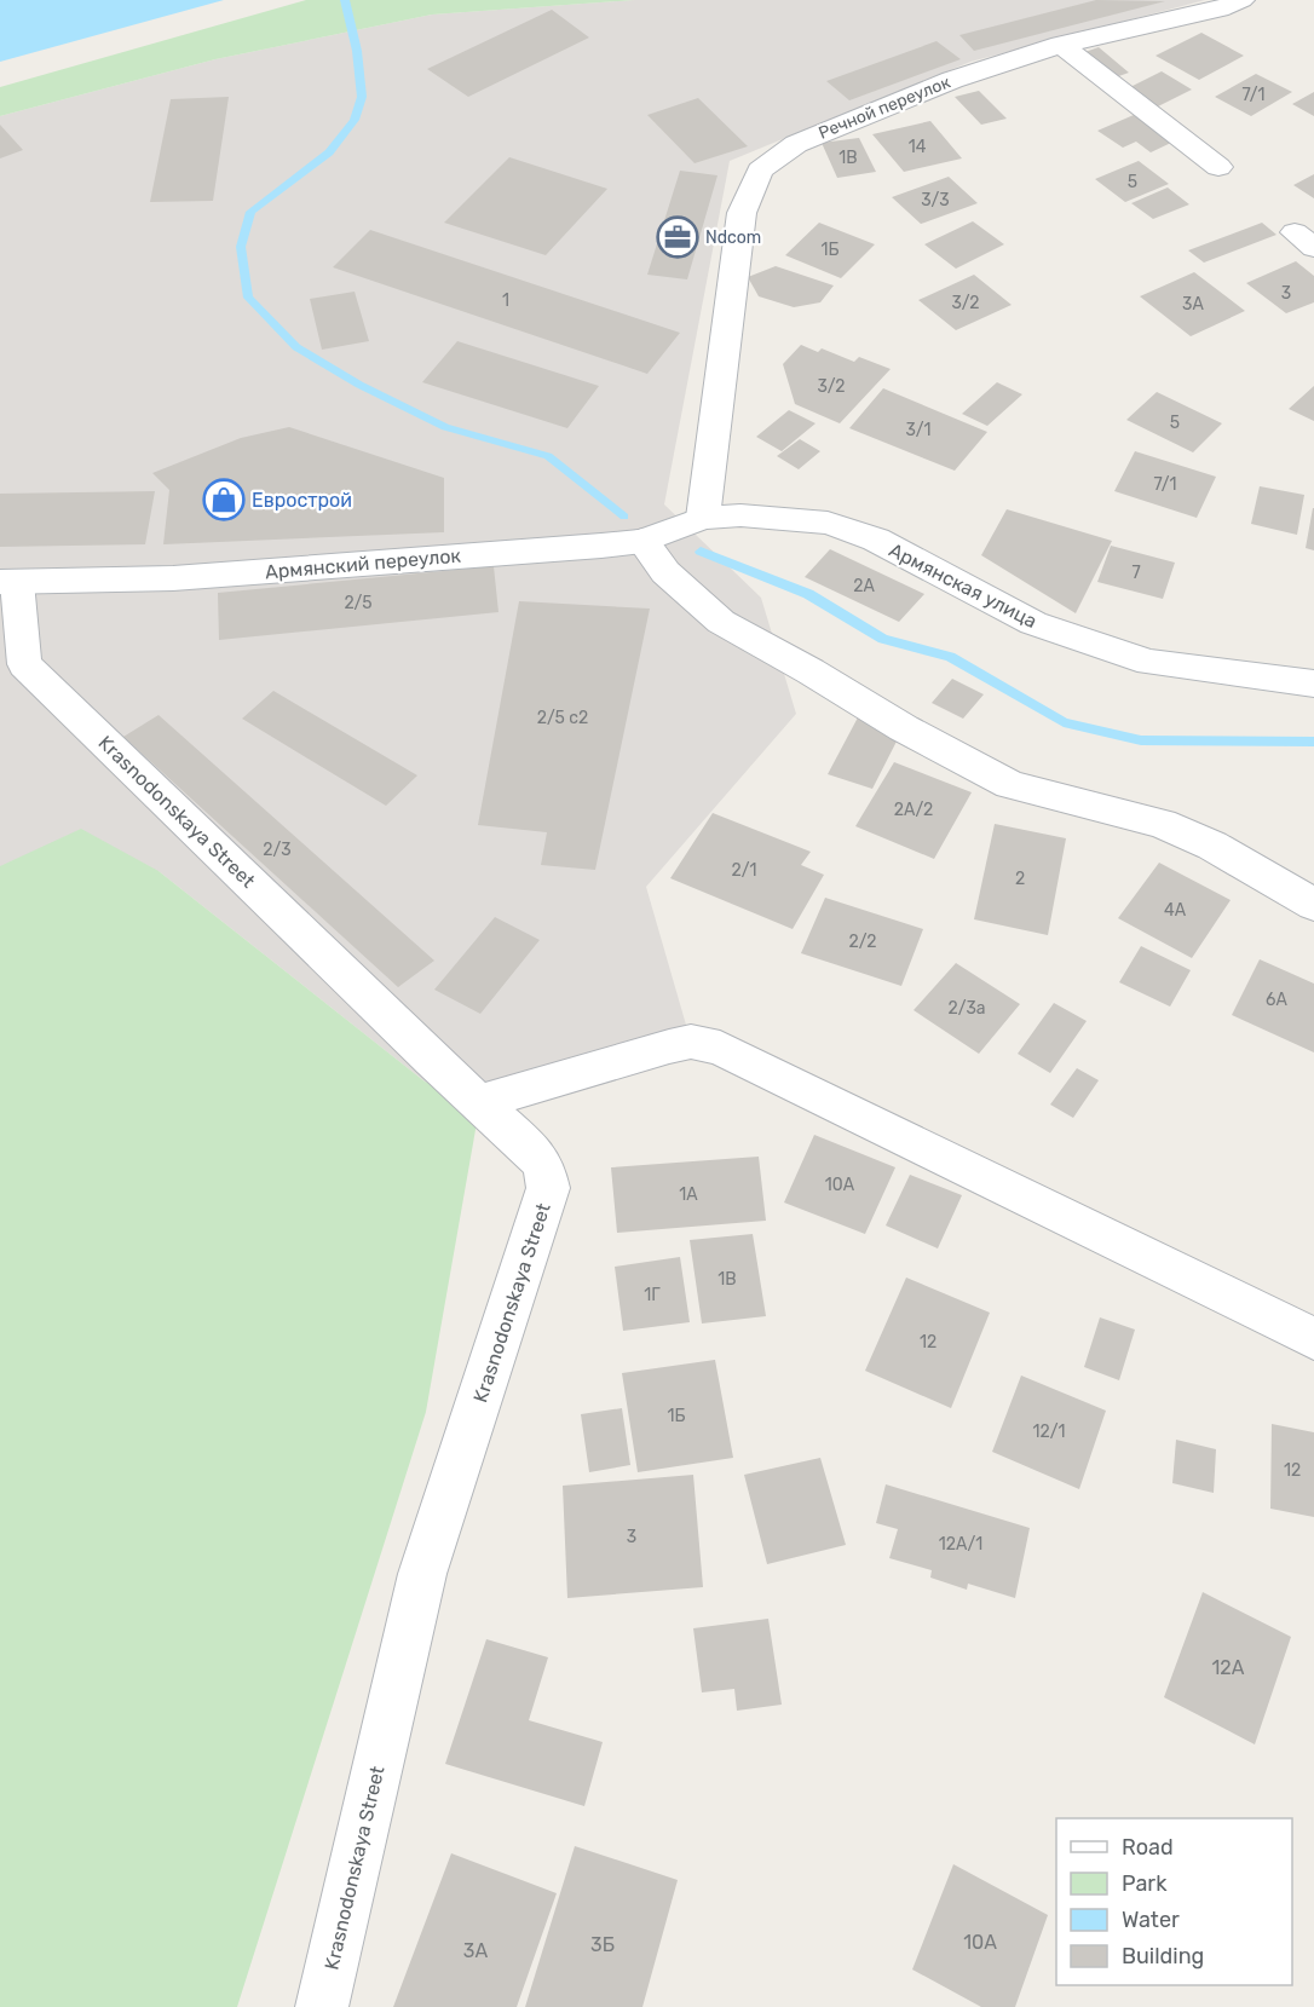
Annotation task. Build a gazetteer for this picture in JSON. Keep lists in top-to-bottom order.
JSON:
{
  "streets": {
    "street": [
      "Речной переулок",
      "Армянский переулок",
      "Армянская улица",
      "Krasnodonskaya Street"
    ]
  },
  "crossings": [
    ["Речной переулок", "Армянский переулок"],
    ["Армянский переулок", "Армянская улица"],
    ["Армянский переулок", "Krasnodonskaya Street"]
  ],
  "places": {
    "office": ["Ndcom"],
    "shop": ["Еврострой"]
  },
  "house_numbers": [
    "7/1",
    "14",
    "1В",
    "5",
    "3/3",
    "1Б",
    "3",
    "1",
    "3/2",
    "3А",
    "3/2",
    "5",
    "3/1",
    "7/1",
    "7",
    "2А",
    "2/5",
    "2/5 с2",
    "2А/2",
    "2/3",
    "2/1",
    "2",
    "4А",
    "2/2",
    "6А",
    "2/3а",
    "10А",
    "1А",
    "1В",
    "1Г",
    "12",
    "1Б",
    "12/1",
    "12",
    "3",
    "12А/1",
    "12А",
    "10А",
    "3Б",
    "3А"
  ],
  "legend": [
    "Road",
    "Park",
    "Water",
    "Building"
  ]
}
